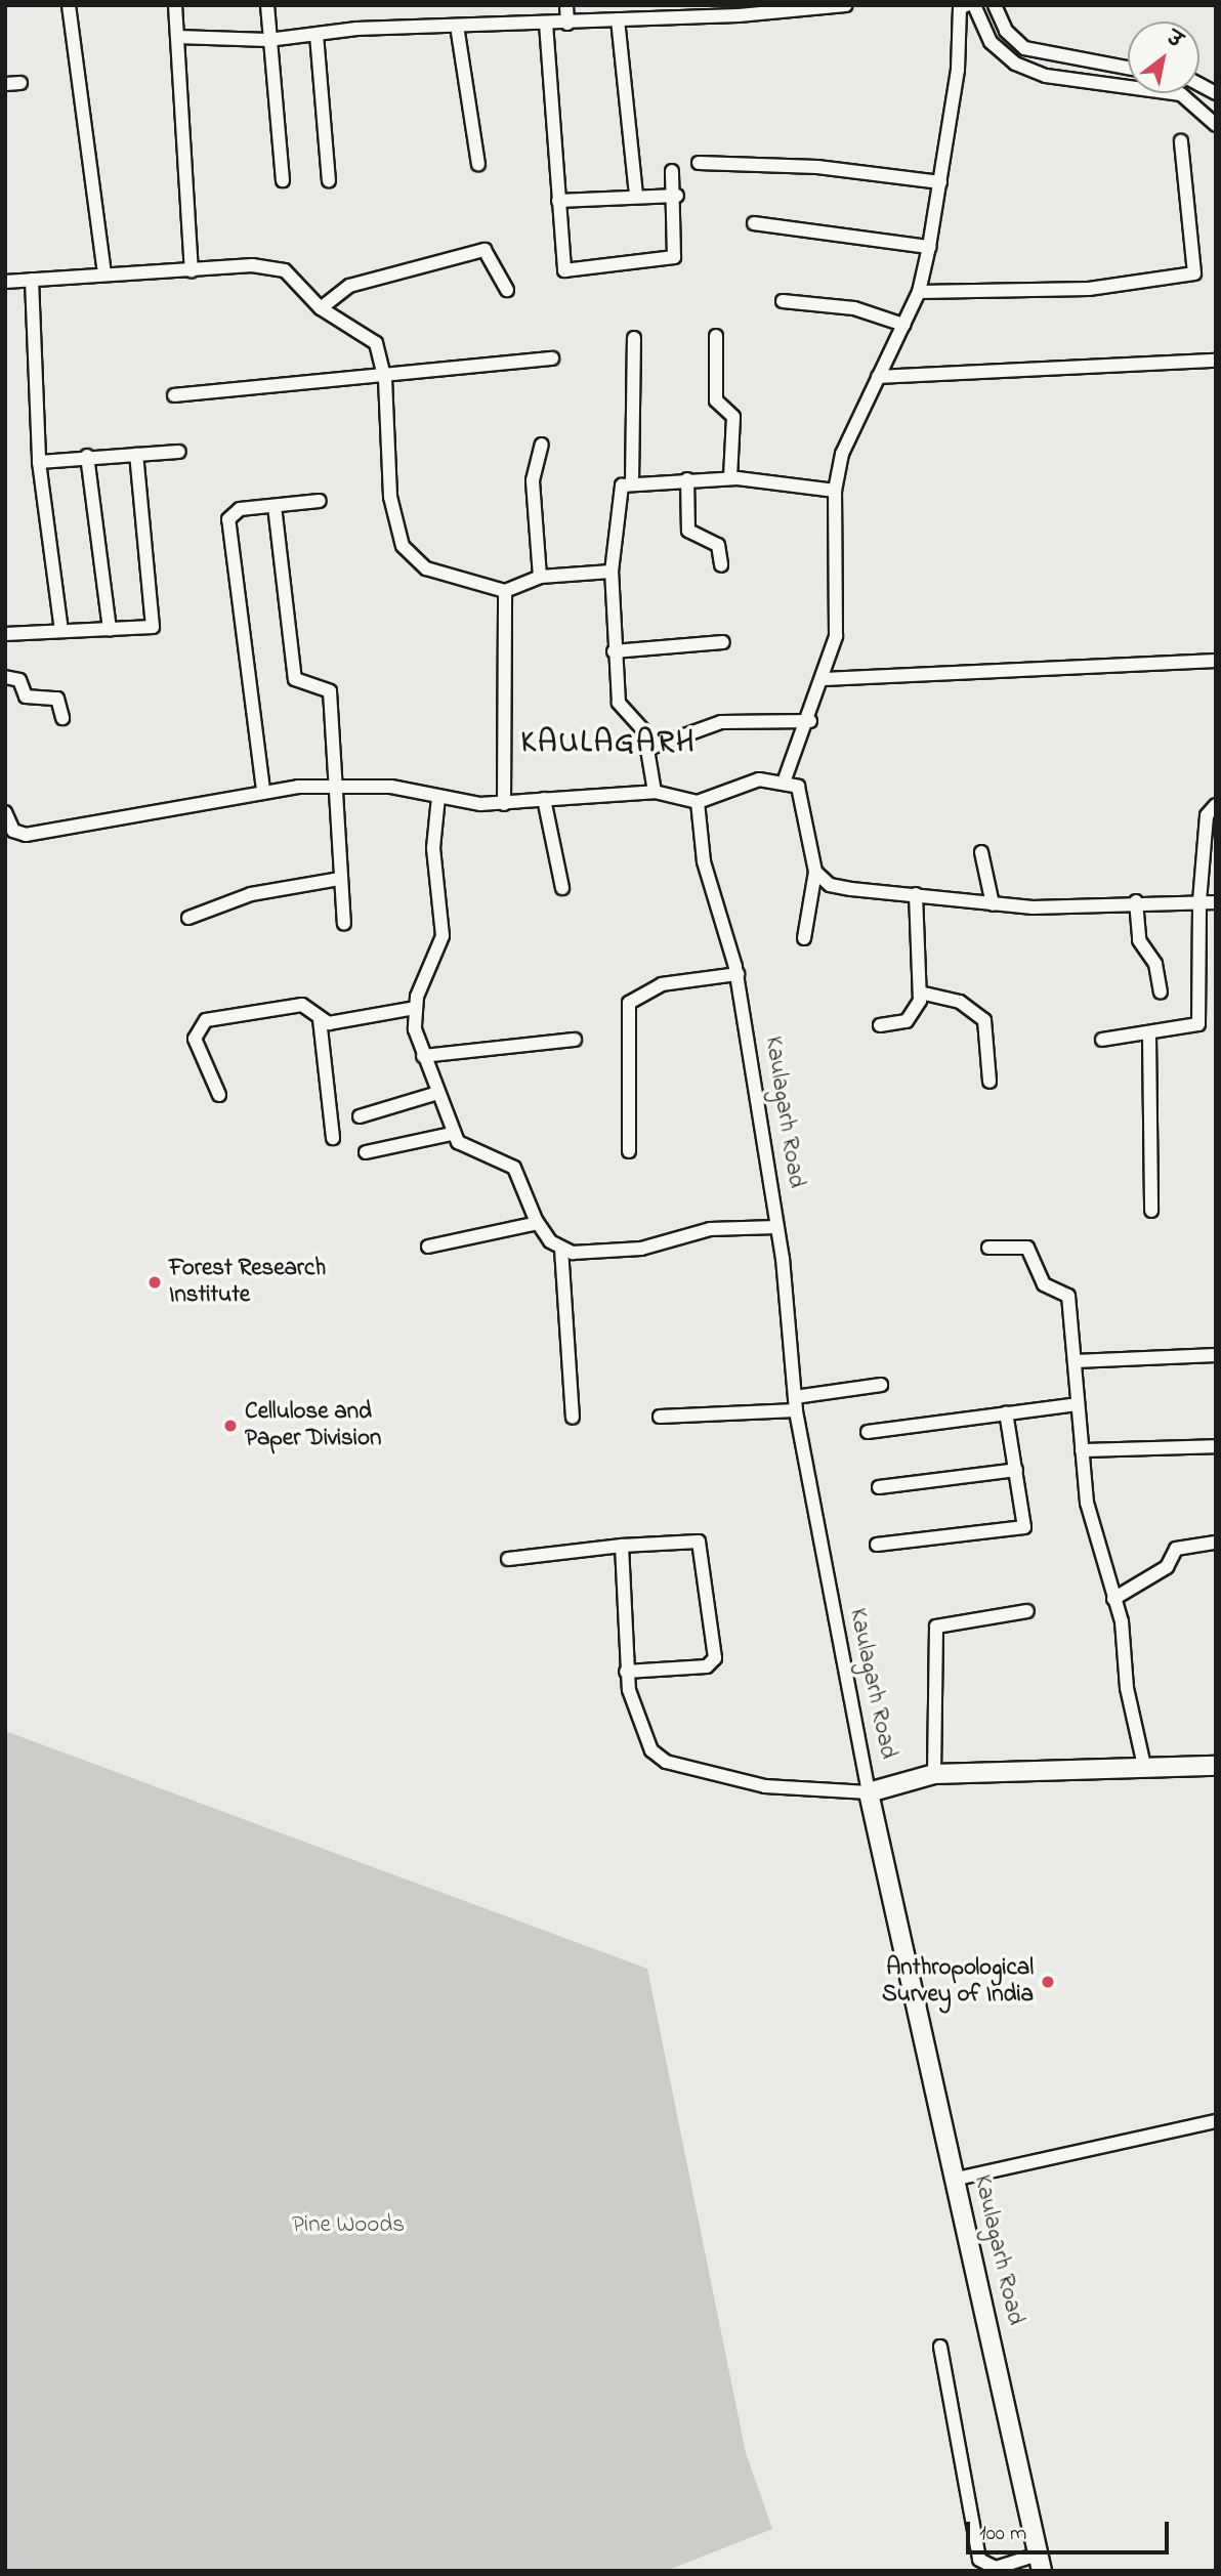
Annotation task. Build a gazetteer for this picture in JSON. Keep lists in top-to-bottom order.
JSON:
{
  "streets": {
    "street": ["Kaulagarh Road"]
  },
  "districts": ["KAULAGARH"],
  "parks": ["Pine Woods"],
  "places": ["Forest Research Institute", "Cellulose and Paper Division", "Anthropological Survey of India"],
  "scale_bar": "100 m",
  "north": "top right"
}
